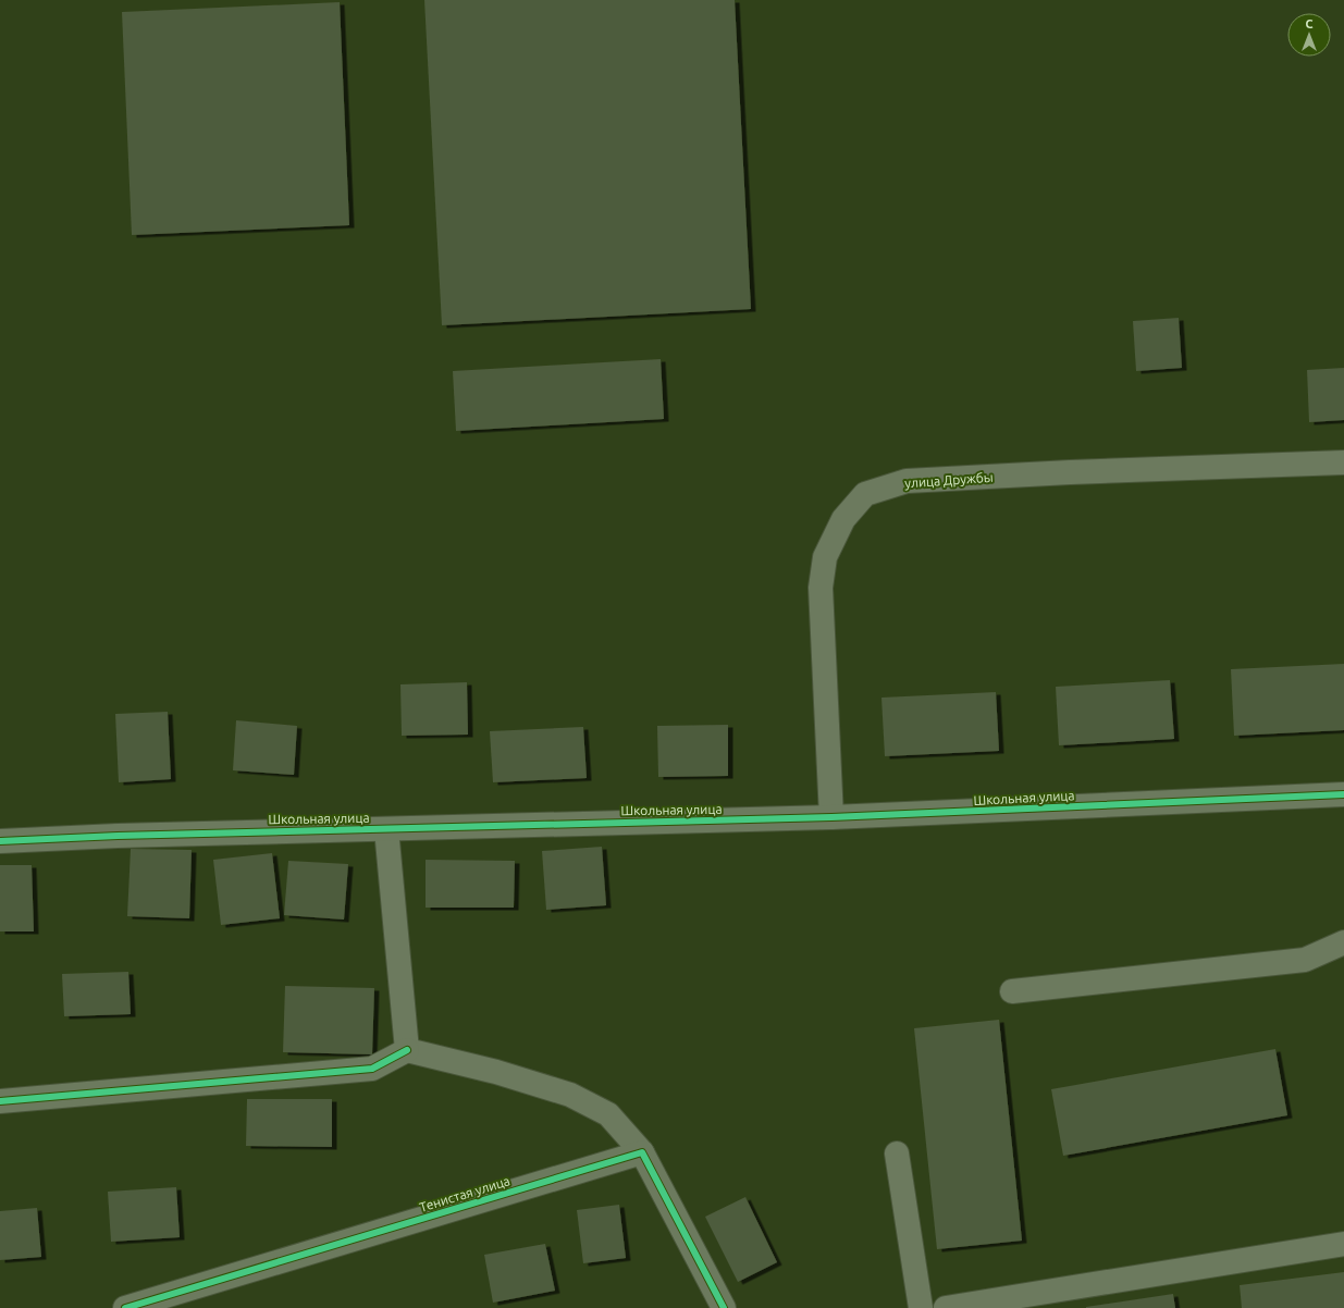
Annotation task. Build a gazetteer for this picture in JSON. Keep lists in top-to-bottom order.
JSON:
{
  "streets": {
    "street": ["улица Дружбы", "Школьная улица", "Тенистая улица"]
  },
  "crossings": [
    ["улица Дружбы", "Школьная улица"]
  ],
  "north": "top"
}
